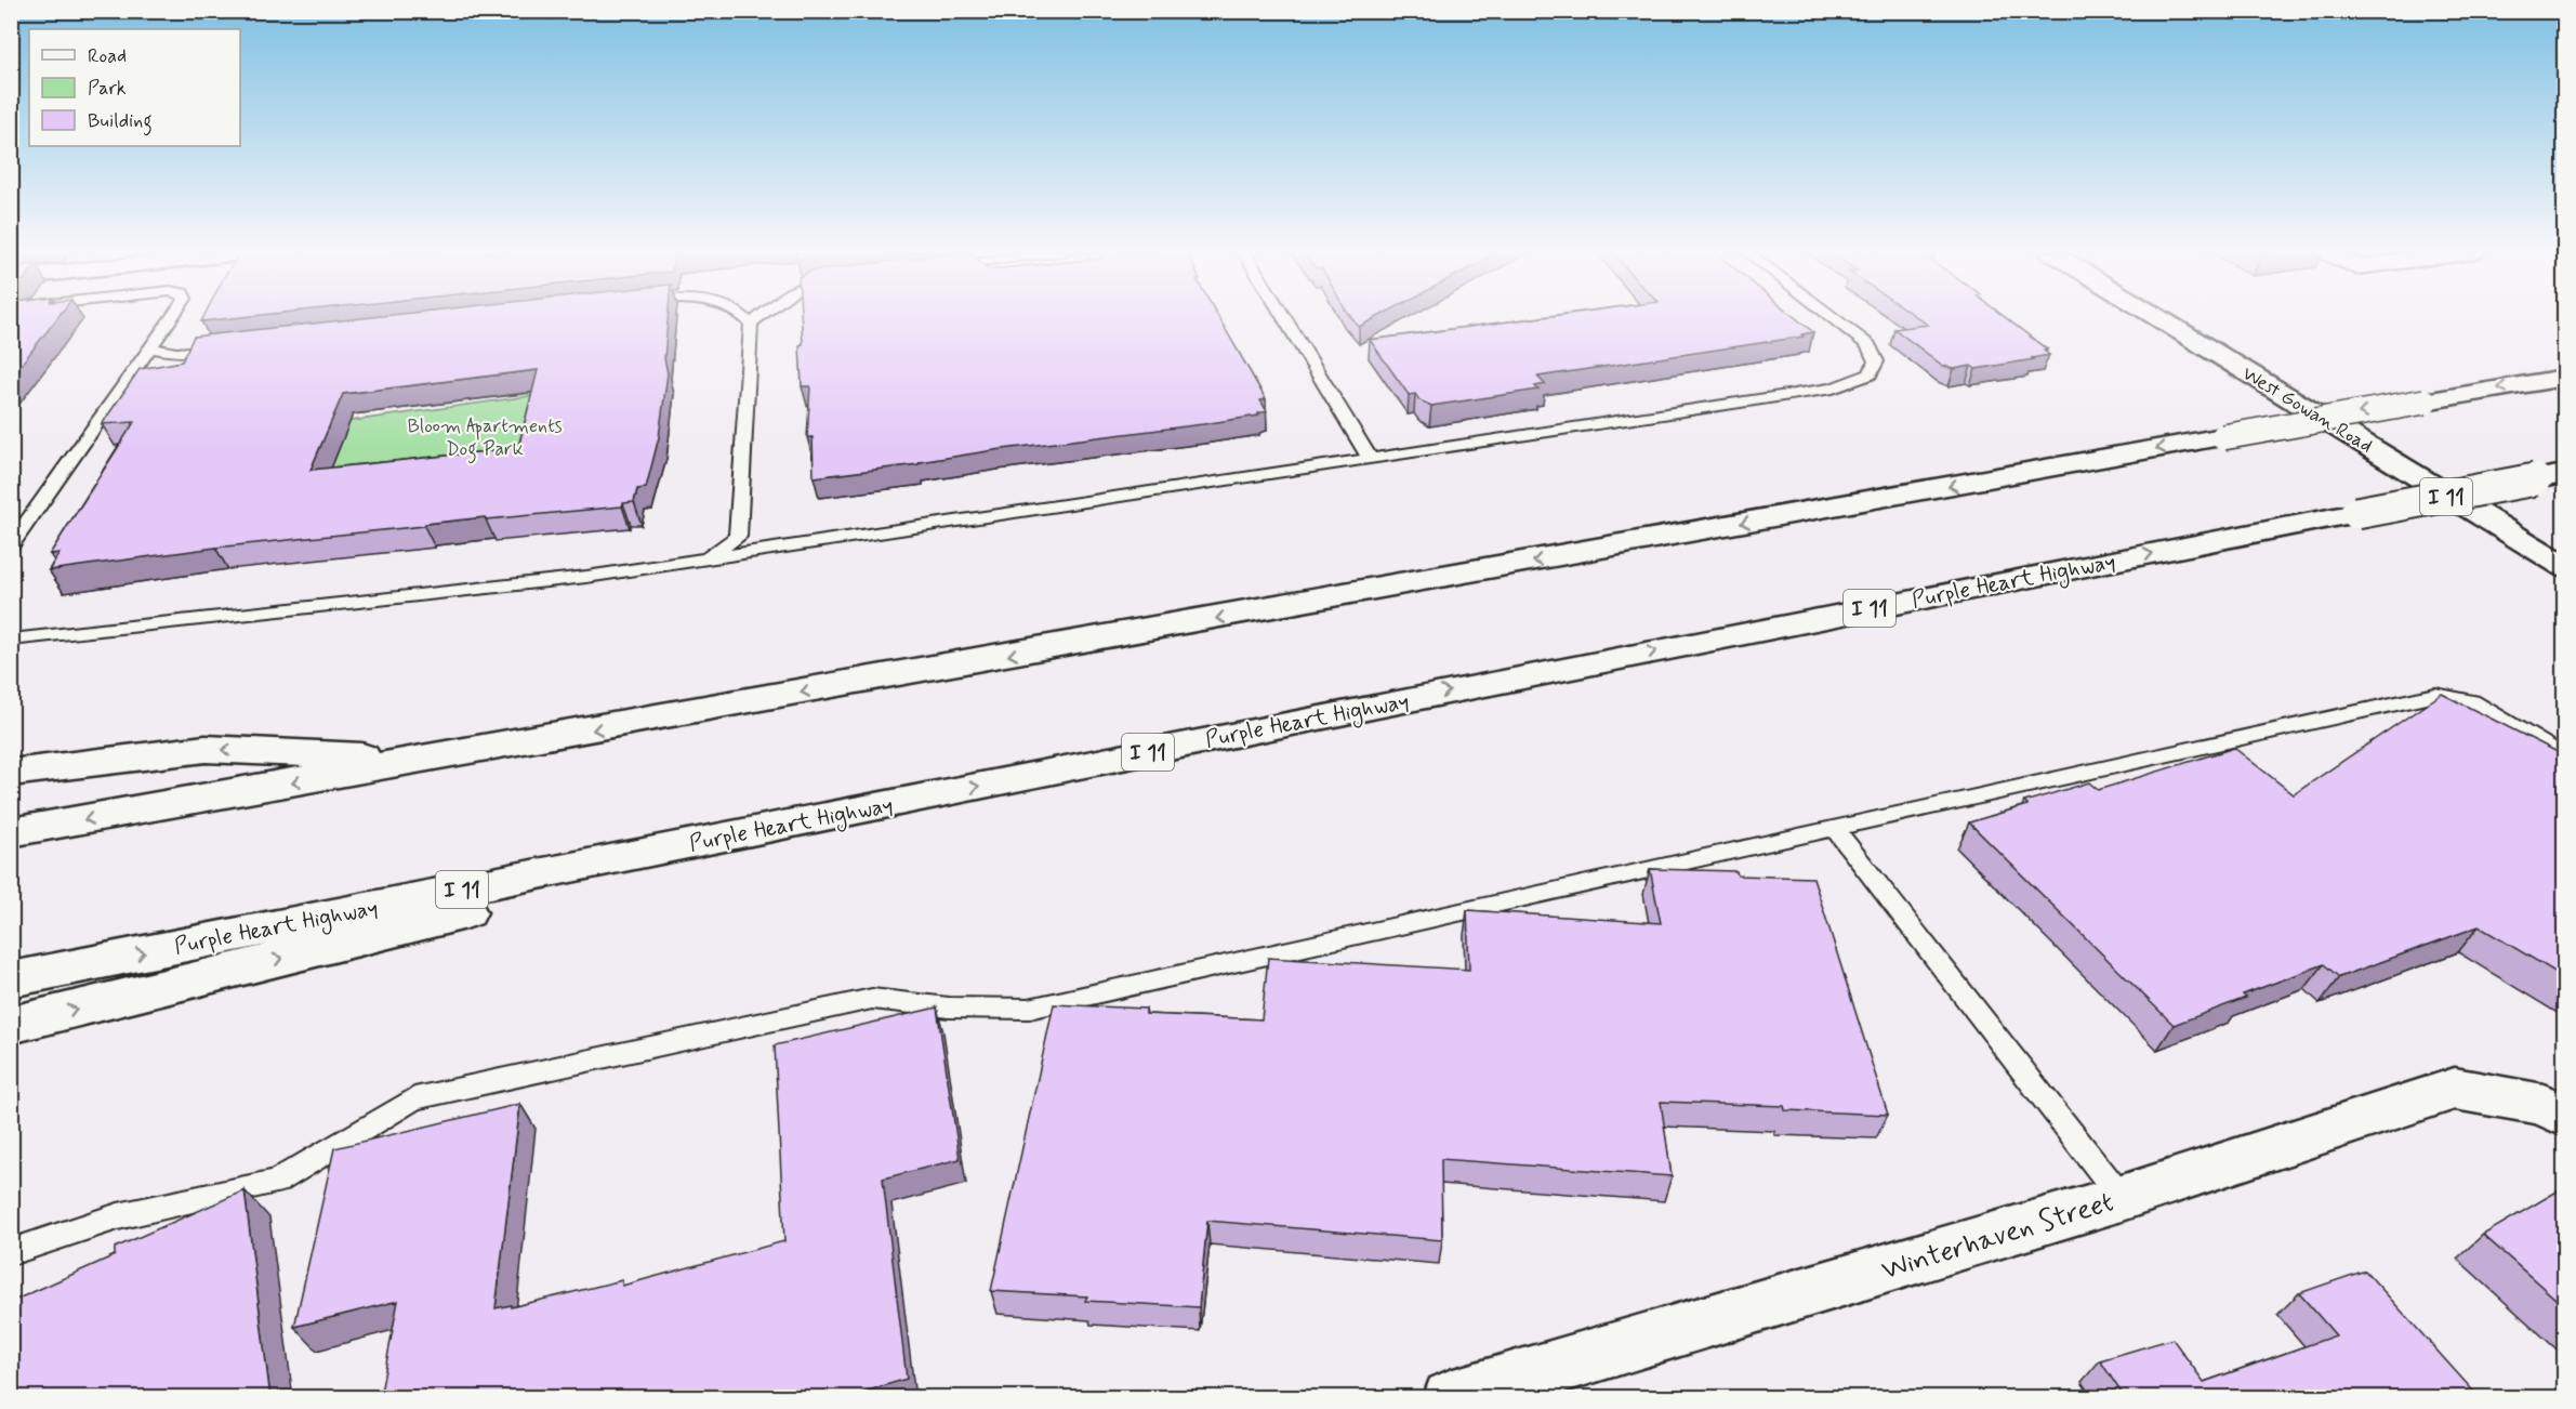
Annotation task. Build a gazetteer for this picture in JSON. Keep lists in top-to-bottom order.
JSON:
{
  "streets": {
    "main road": [
      "West Gowan Road",
      "I 11",
      "Purple Heart Highway",
      "Winterhaven Street"
    ]
  },
  "parks": ["Bloom Apartments Dog Park"],
  "legend": ["Road", "Park", "Building"]
}
